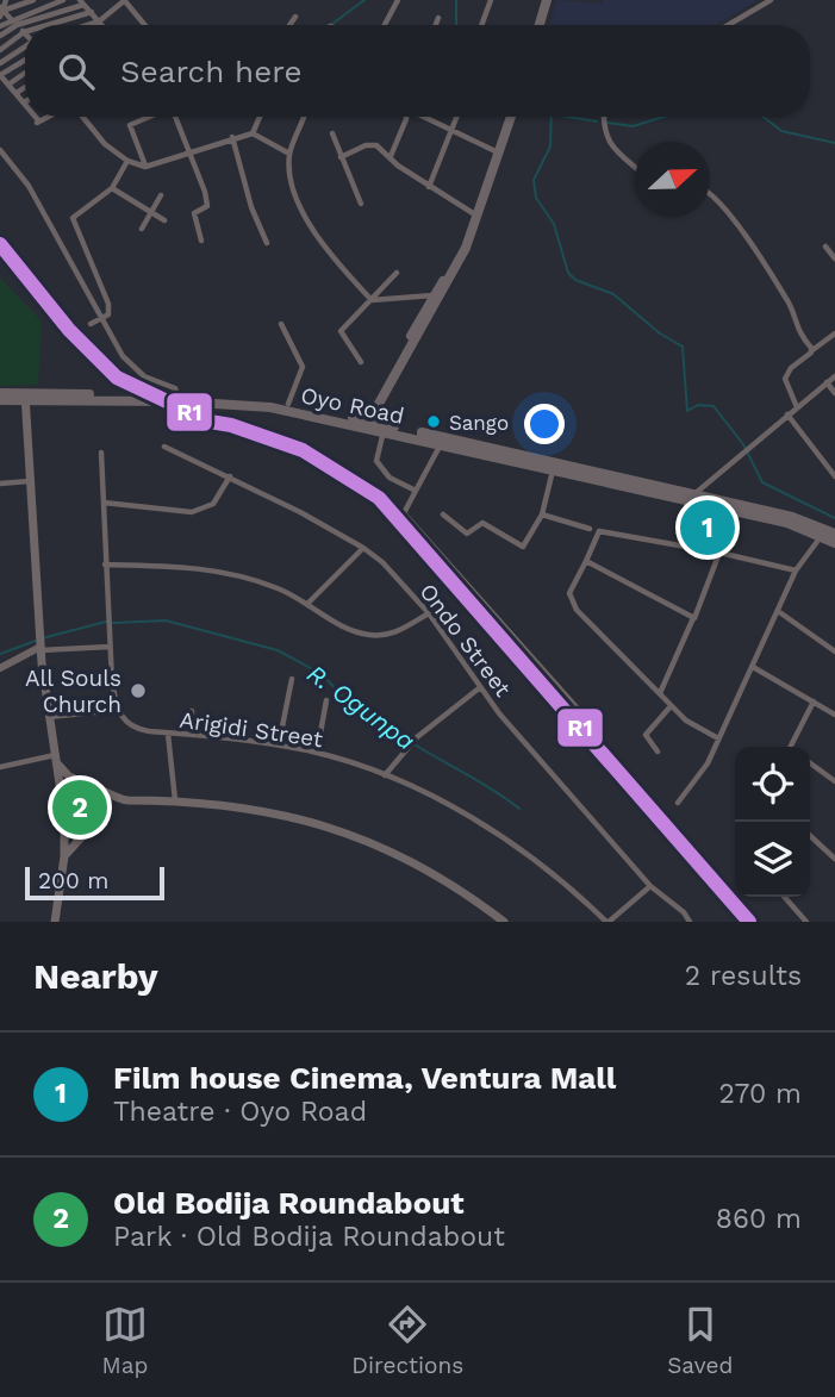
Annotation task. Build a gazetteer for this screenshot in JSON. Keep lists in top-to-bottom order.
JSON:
{
  "streets": {
    "main road": ["Oyo Road"],
    "street": ["Ondo Street", "Arigidi Street"]
  },
  "water": ["R. Ogunpa"],
  "places": ["Sango", "All Souls Church"],
  "lines": ["transit line R1"],
  "scale_bar": "200 m",
  "north": "right",
  "page": {
    "search": "Search here",
    "pins": ["1", "2"],
    "scale": "200 m",
    "heading": ["Nearby", "2 results"],
    "list": [
      {
        "mark": "1",
        "name": "Film house Cinema, Ventura Mall",
        "note": "Theatre · Oyo Road",
        "value": "270 m"
      },
      {
        "mark": "2",
        "name": "Old Bodija Roundabout",
        "note": "Park · Old Bodija Roundabout",
        "value": "860 m"
      }
    ],
    "nav": ["Map", "Directions", "Saved"]
  }
}
